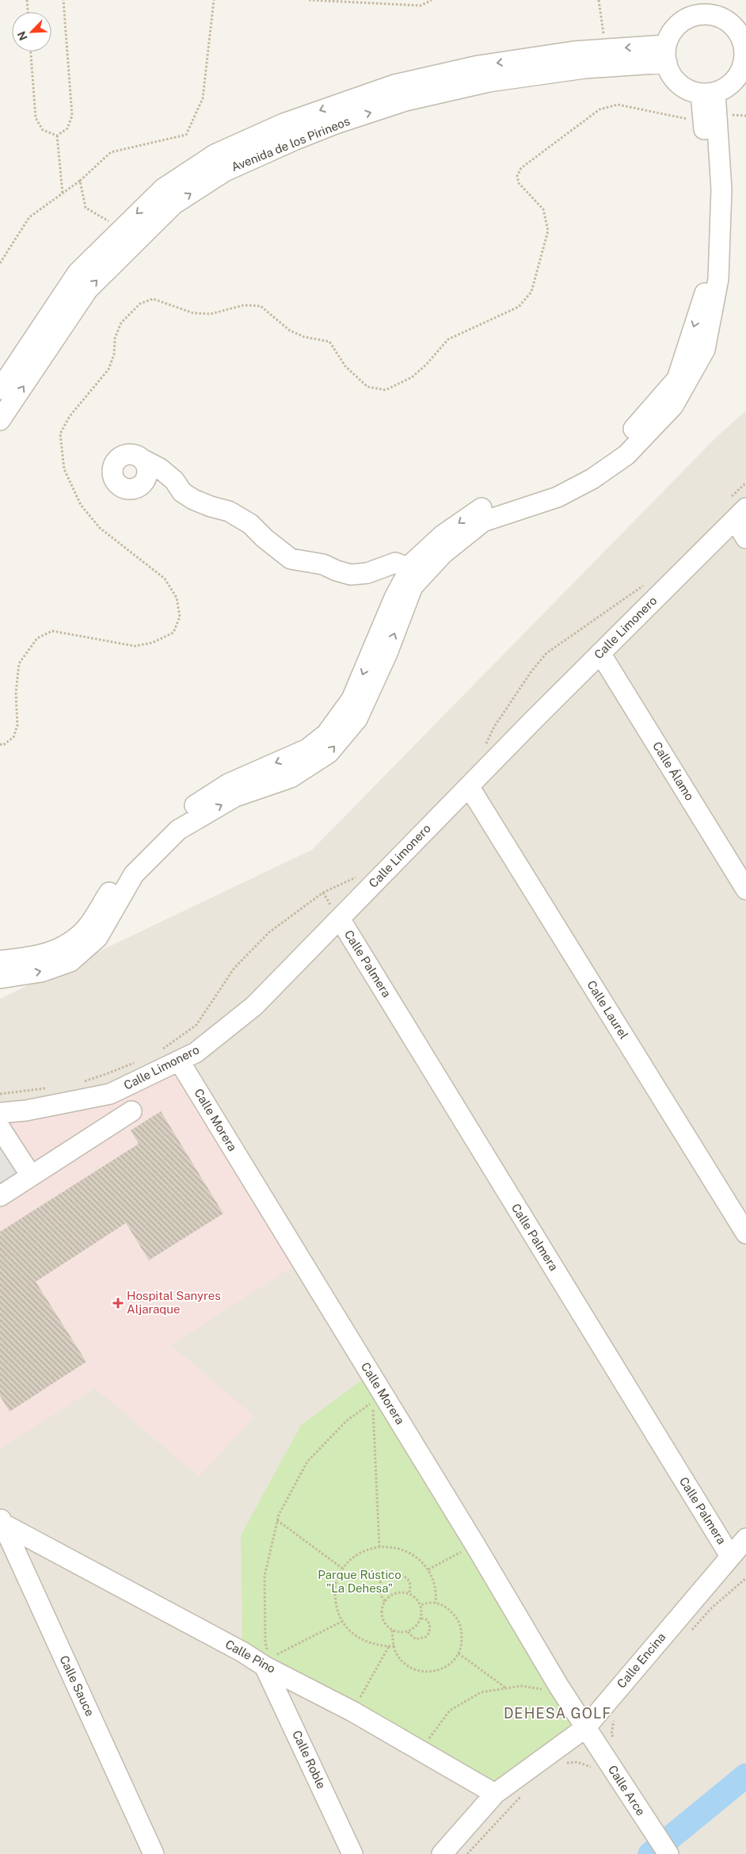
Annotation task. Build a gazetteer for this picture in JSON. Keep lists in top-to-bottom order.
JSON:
{
  "streets": {
    "street": [
      "Avenida de los Pirineos",
      "Calle Limonero",
      "Calle Álamo",
      "Calle Palmera",
      "Calle Laurel",
      "Calle Morera",
      "Calle Pino",
      "Calle Encina",
      "Calle Sauce",
      "Calle Roble",
      "Calle Arce"
    ]
  },
  "crossings": [
    ["Calle Limonero", "Calle Álamo"],
    ["Calle Limonero", "Calle Palmera"],
    ["Calle Limonero", "Calle Laurel"],
    ["Calle Limonero", "Calle Morera"],
    ["Calle Palmera", "Calle Encina"],
    ["Calle Morera", "Calle Encina"],
    ["Calle Morera", "Calle Arce"],
    ["Calle Pino", "Calle Encina"],
    ["Calle Pino", "Calle Sauce"],
    ["Calle Pino", "Calle Roble"],
    ["Calle Encina", "Calle Arce"]
  ],
  "districts": ["DEHESA GOLF"],
  "parks": ["Parque Rústico \"La Dehesa\""],
  "places": {
    "health": ["Hospital Sanyres Aljaraque"]
  },
  "north": "bottom left"
}
